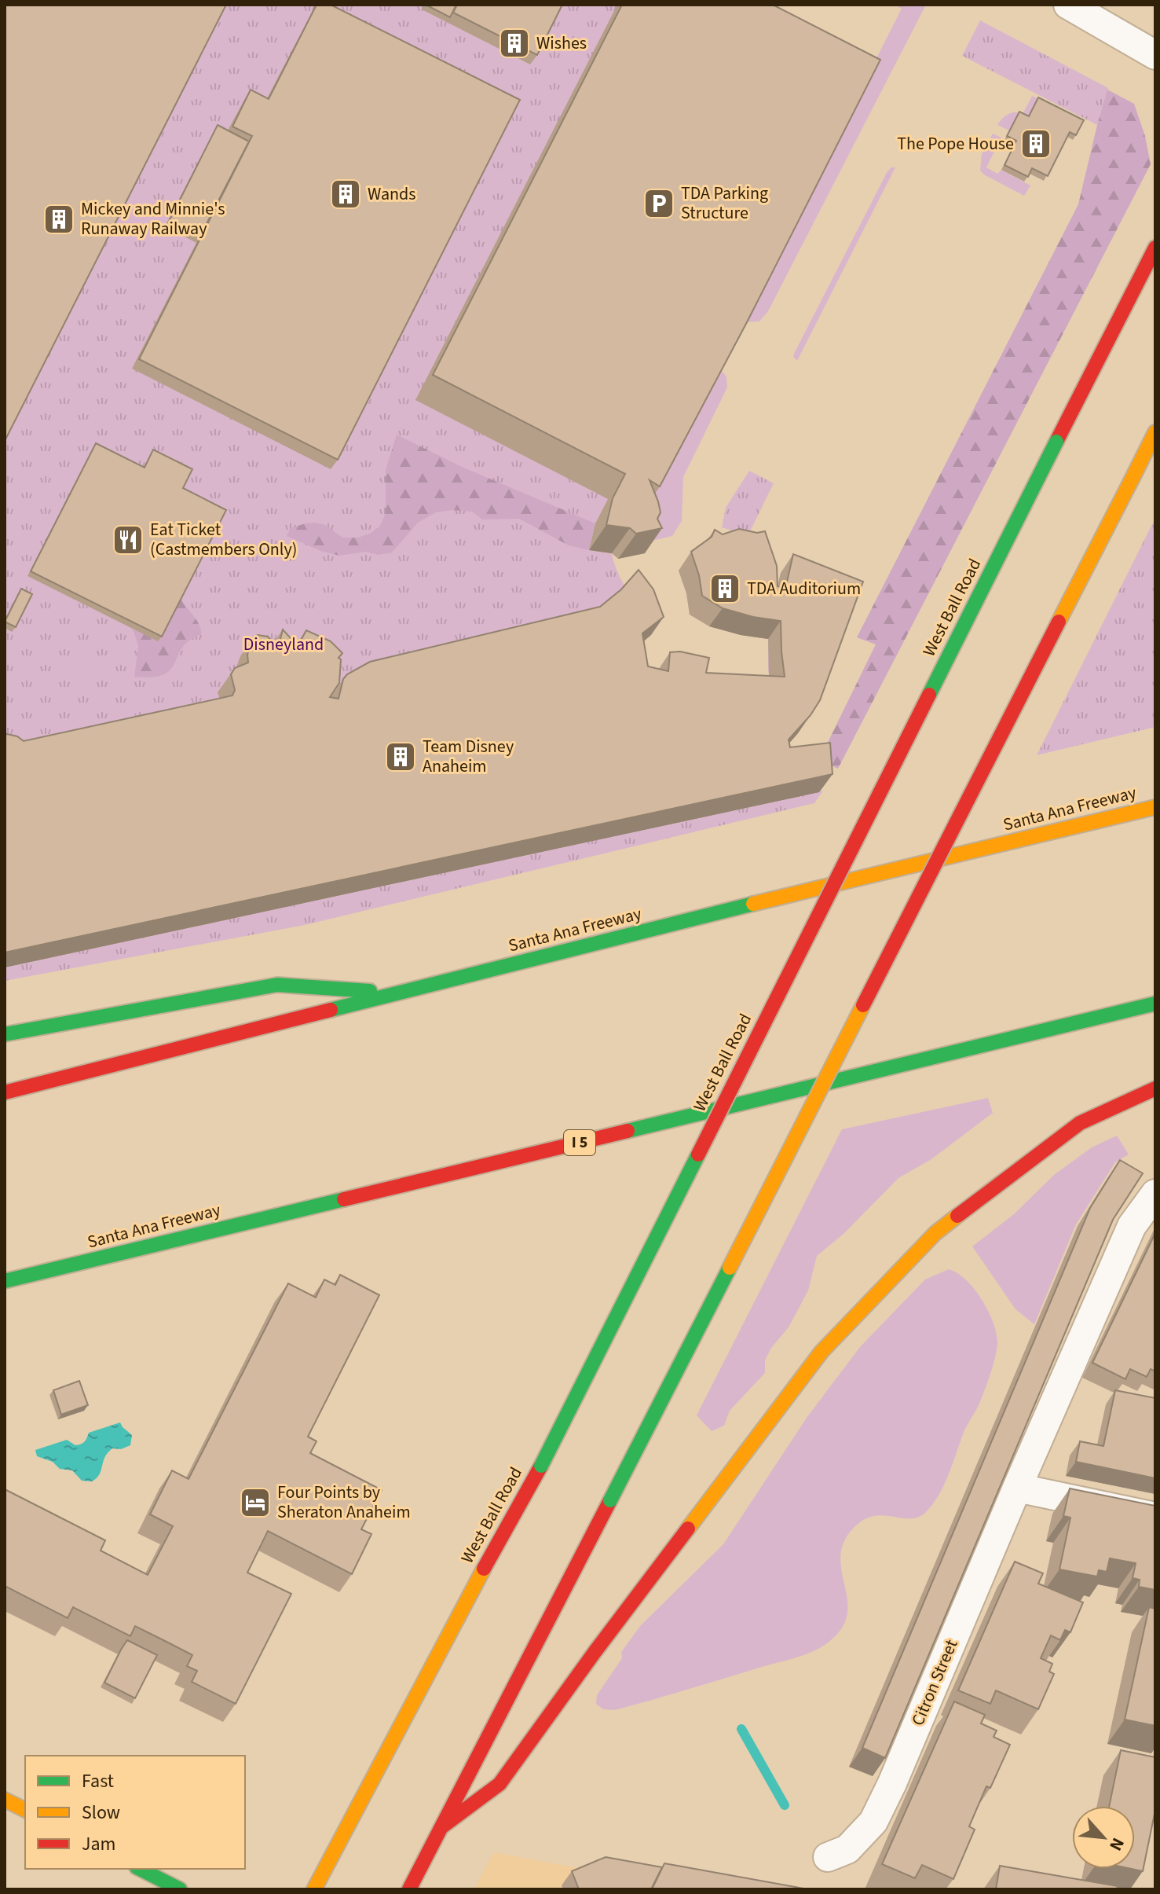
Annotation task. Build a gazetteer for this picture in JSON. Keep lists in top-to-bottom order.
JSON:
{
  "streets": {
    "main road": ["West Ball Road", "Santa Ana Freeway", "I 5"],
    "street": ["Citron Street"]
  },
  "parks": ["Disneyland"],
  "places": {
    "building": [
      "Wishes",
      "The Pope House",
      "Wands",
      "Mickey and Minnie's Runaway Railway",
      "TDA Auditorium",
      "Team Disney Anaheim"
    ],
    "parking": ["TDA Parking Structure"],
    "restaurant": ["Eat Ticket (Castmembers Only)"],
    "hotel": ["Four Points by Sheraton Anaheim"]
  },
  "legend": ["Fast", "Slow", "Jam"],
  "north": "bottom right"
}
